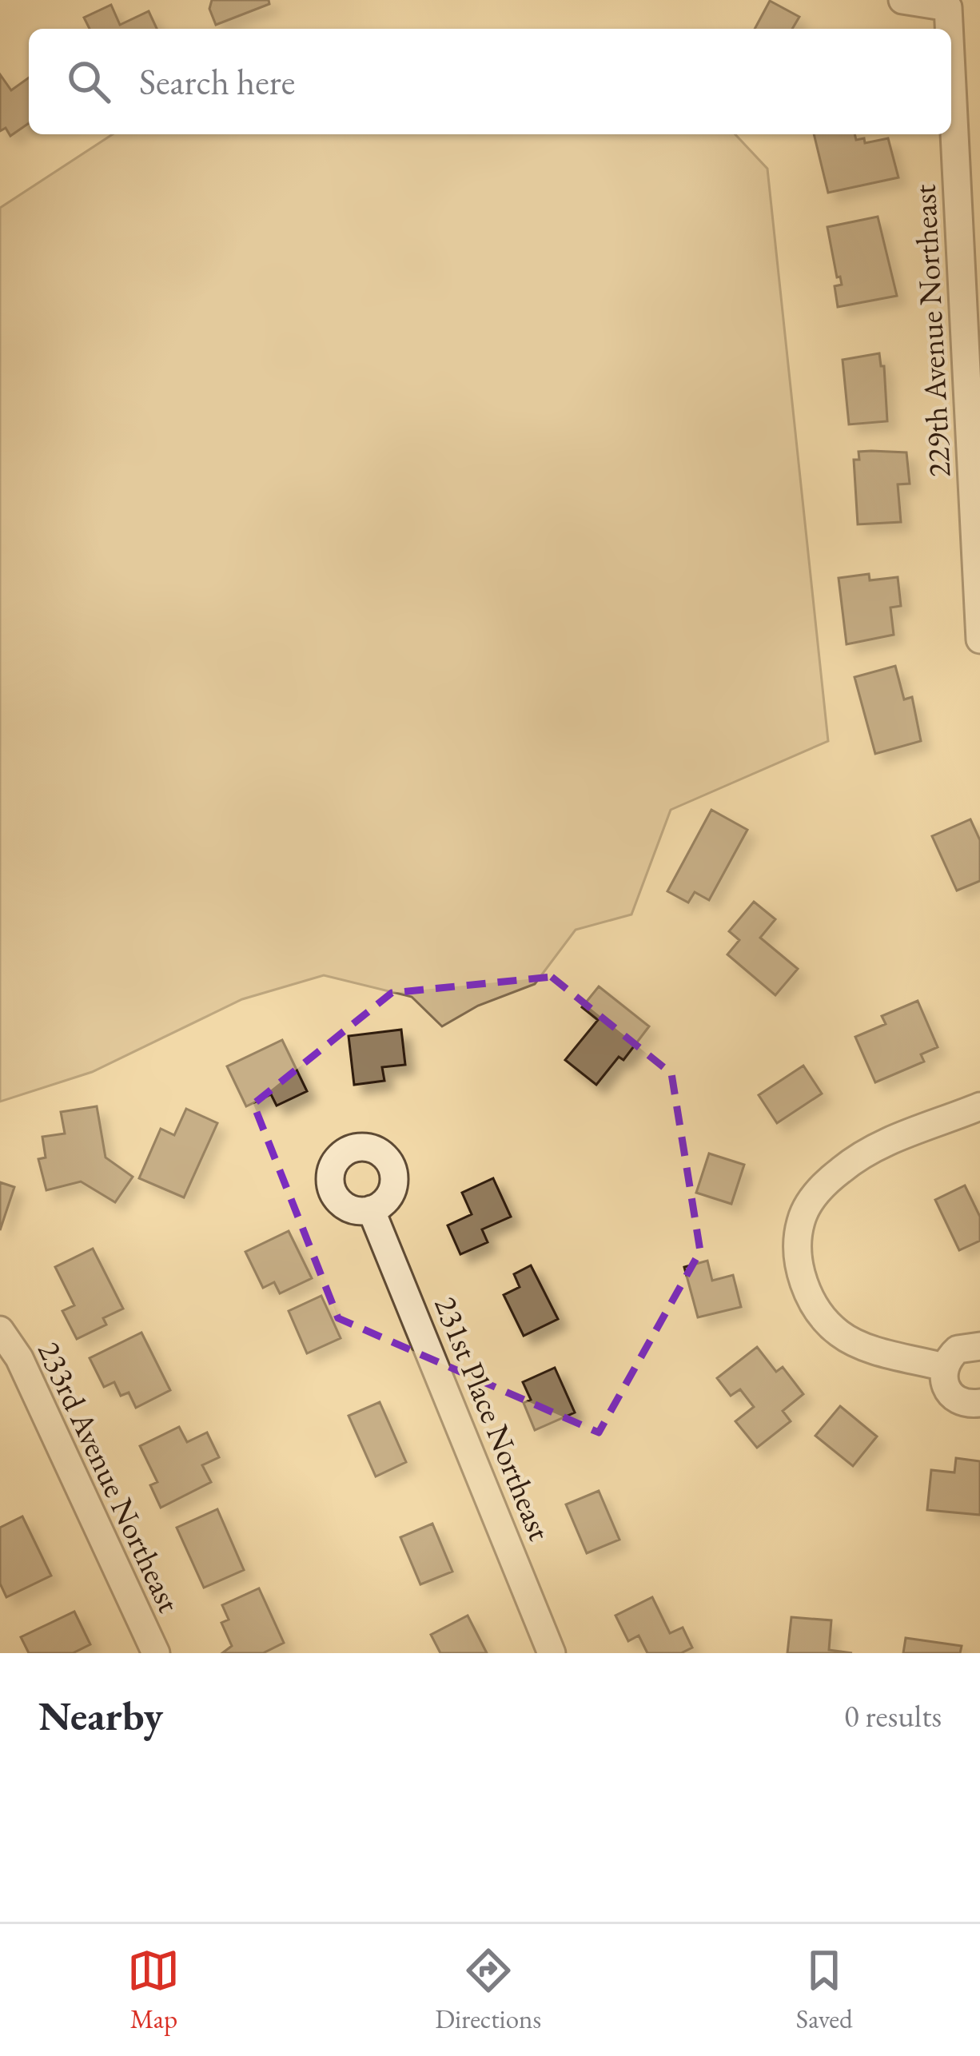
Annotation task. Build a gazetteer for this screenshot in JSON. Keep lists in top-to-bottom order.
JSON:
{
  "streets": {
    "street": ["229th Avenue Northeast", "231st Place Northeast", "233rd Avenue Northeast"]
  },
  "page": {
    "search": "Search here",
    "heading": ["Nearby", "0 results"],
    "nav": ["Map", "Directions", "Saved"]
  }
}
